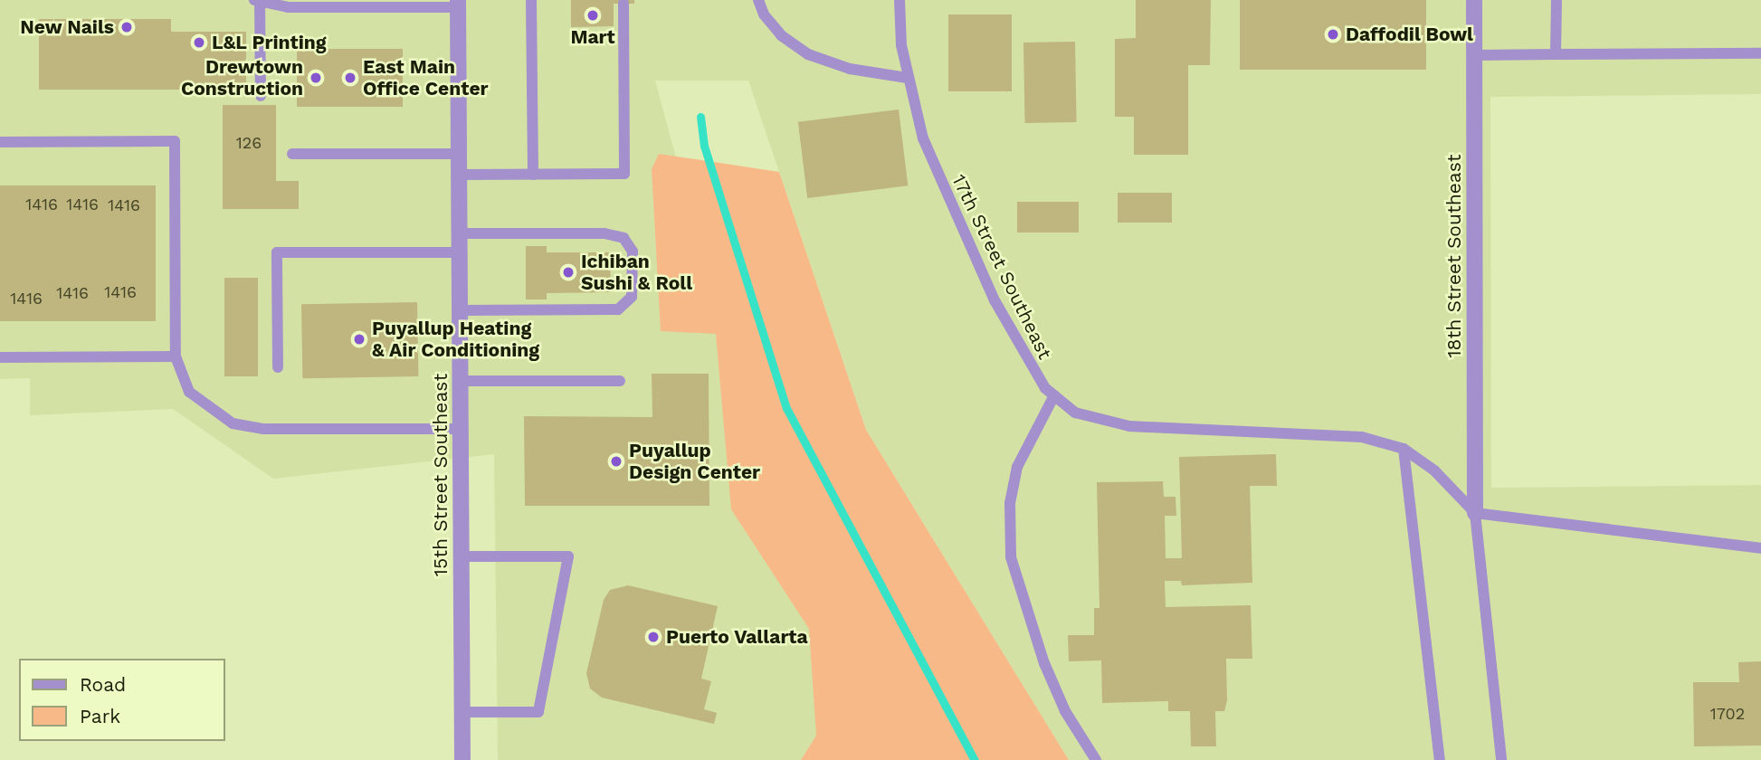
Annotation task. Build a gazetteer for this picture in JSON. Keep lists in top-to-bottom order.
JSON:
{
  "streets": {
    "street": ["18th Street Southeast", "15th Street Southeast"],
    "lane": ["17th Street Southeast"]
  },
  "crossings": [
    ["18th Street Southeast", "17th Street Southeast"]
  ],
  "places": [
    "Mart",
    "New Nails",
    "Daffodil Bowl",
    "L&L Printing",
    "Drewtown Construction",
    "East Main Office Center",
    "Ichiban Sushi & Roll",
    "Puyallup Heating & Air Conditioning",
    "Puyallup Design Center",
    "Puerto Vallarta"
  ],
  "house_numbers": [
    "126",
    "1416",
    "1416",
    "1416",
    "1416",
    "1416",
    "1416",
    "1702"
  ],
  "legend": ["Road", "Park"]
}
